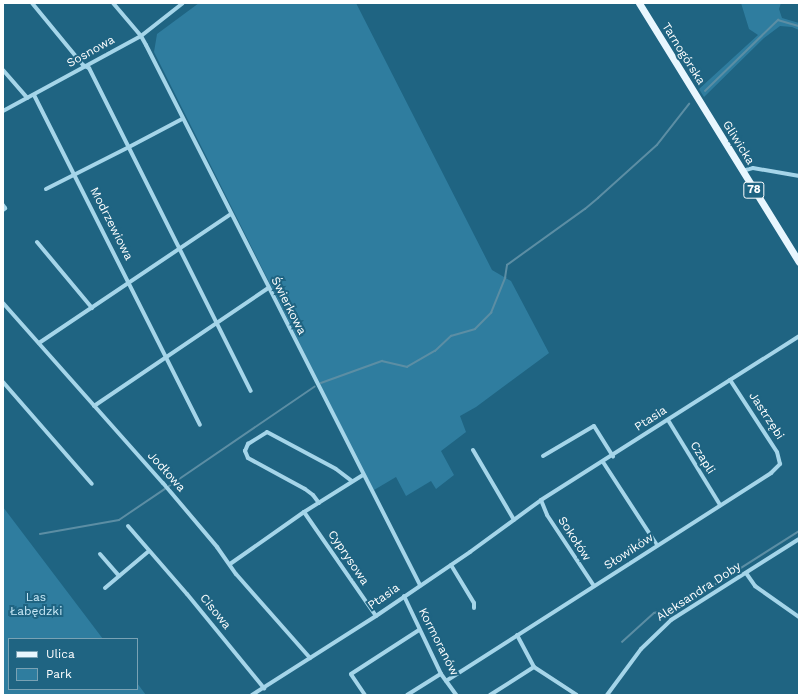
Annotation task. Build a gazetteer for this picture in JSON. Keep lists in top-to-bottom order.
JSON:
{
  "streets": {
    "main road": ["Tarnogórska", "Gliwicka", "78"],
    "street": [
      "Sosnowa",
      "Modrzewiowa",
      "Świerkowa",
      "Jastrzębi",
      "Ptasia",
      "Czapli",
      "Jodłowa",
      "Sokołów",
      "Słowików",
      "Cyprysowa",
      "Aleksandra Doby",
      "Cisowa",
      "Kormoranów"
    ]
  },
  "crossings": [
    ["Sosnowa", "Modrzewiowa"],
    ["Sosnowa", "Świerkowa"],
    ["Tarnogórska", "Gliwicka"],
    ["Świerkowa", "Ptasia"],
    ["Jastrzębi", "Ptasia"],
    ["Jastrzębi", "Słowików"],
    ["Ptasia", "Czapli"],
    ["Ptasia", "Jodłowa"],
    ["Ptasia", "Sokołów"],
    ["Ptasia", "Cyprysowa"],
    ["Ptasia", "Cisowa"],
    ["Ptasia", "Kormoranów"],
    ["Czapli", "Słowików"],
    ["Sokołów", "Słowików"],
    ["Słowików", "Kormoranów"]
  ],
  "parks": ["Las Łabędzki"],
  "legend": ["Ulica", "Park"]
}
